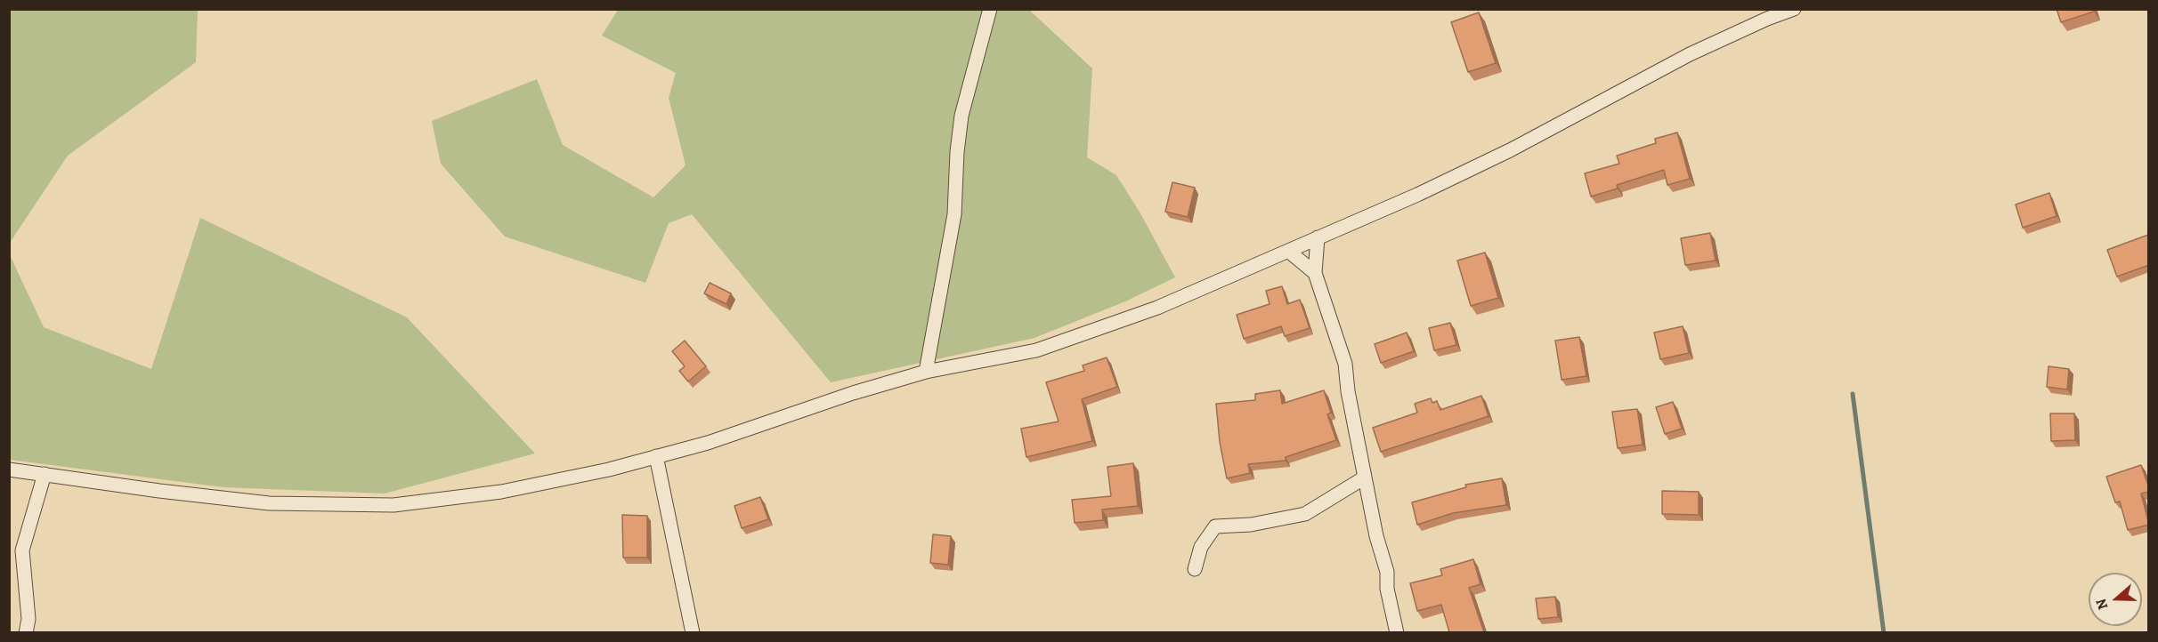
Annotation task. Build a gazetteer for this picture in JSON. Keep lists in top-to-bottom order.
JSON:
{
  "north": "left"
}
